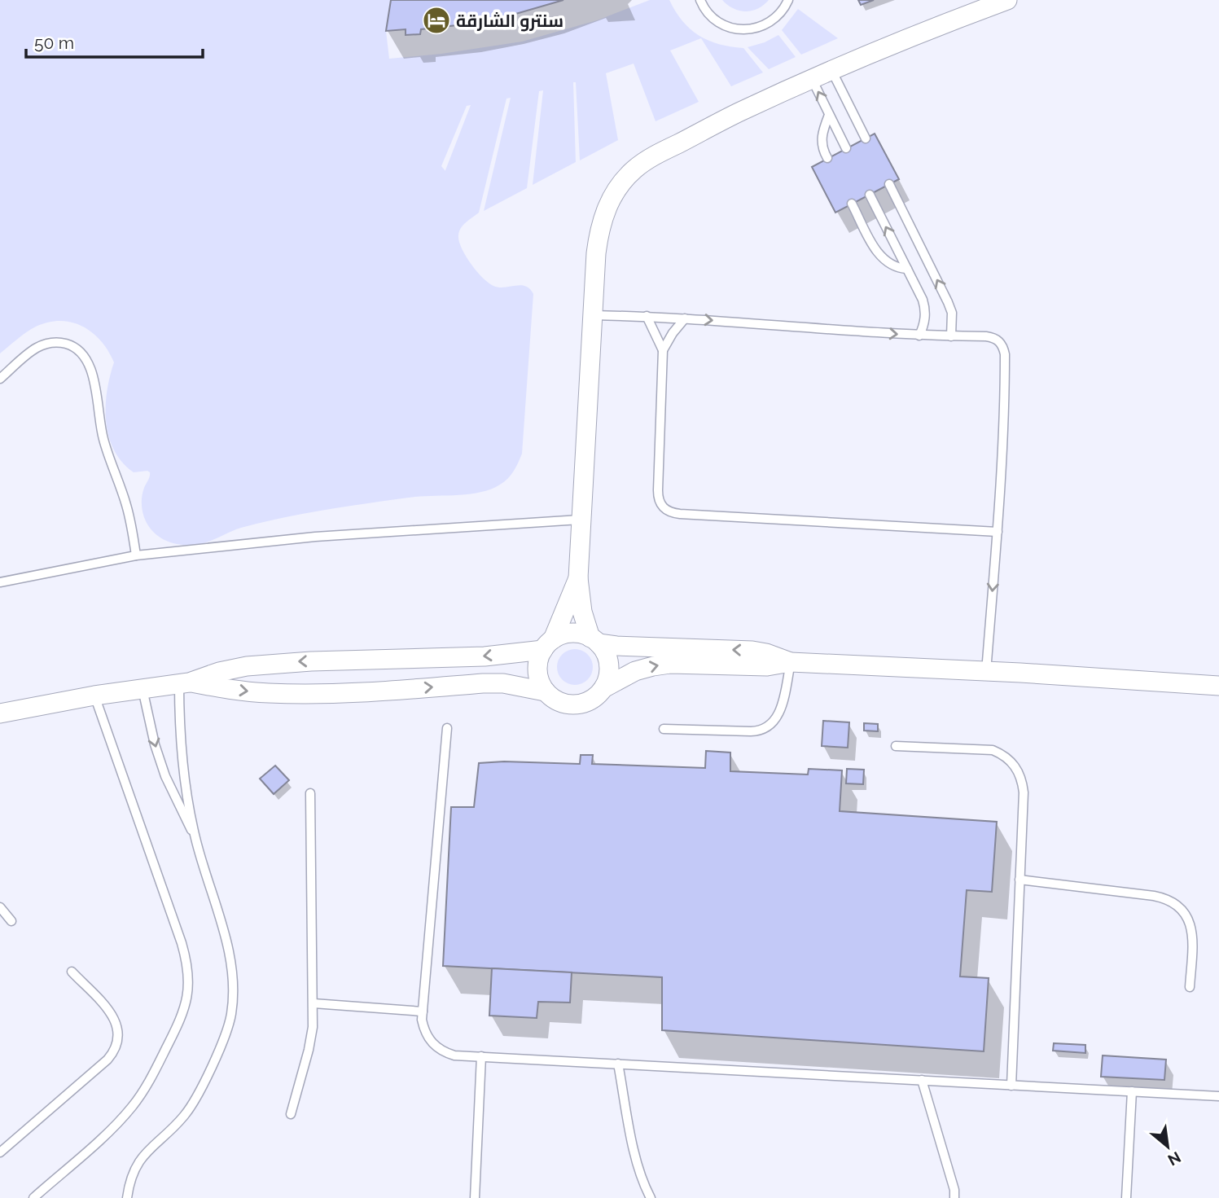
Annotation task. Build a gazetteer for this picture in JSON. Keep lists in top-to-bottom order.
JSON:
{
  "places": {
    "hotel": ["سنترو الشارقة"]
  },
  "scale_bar": "50 m",
  "north": "bottom right"
}
